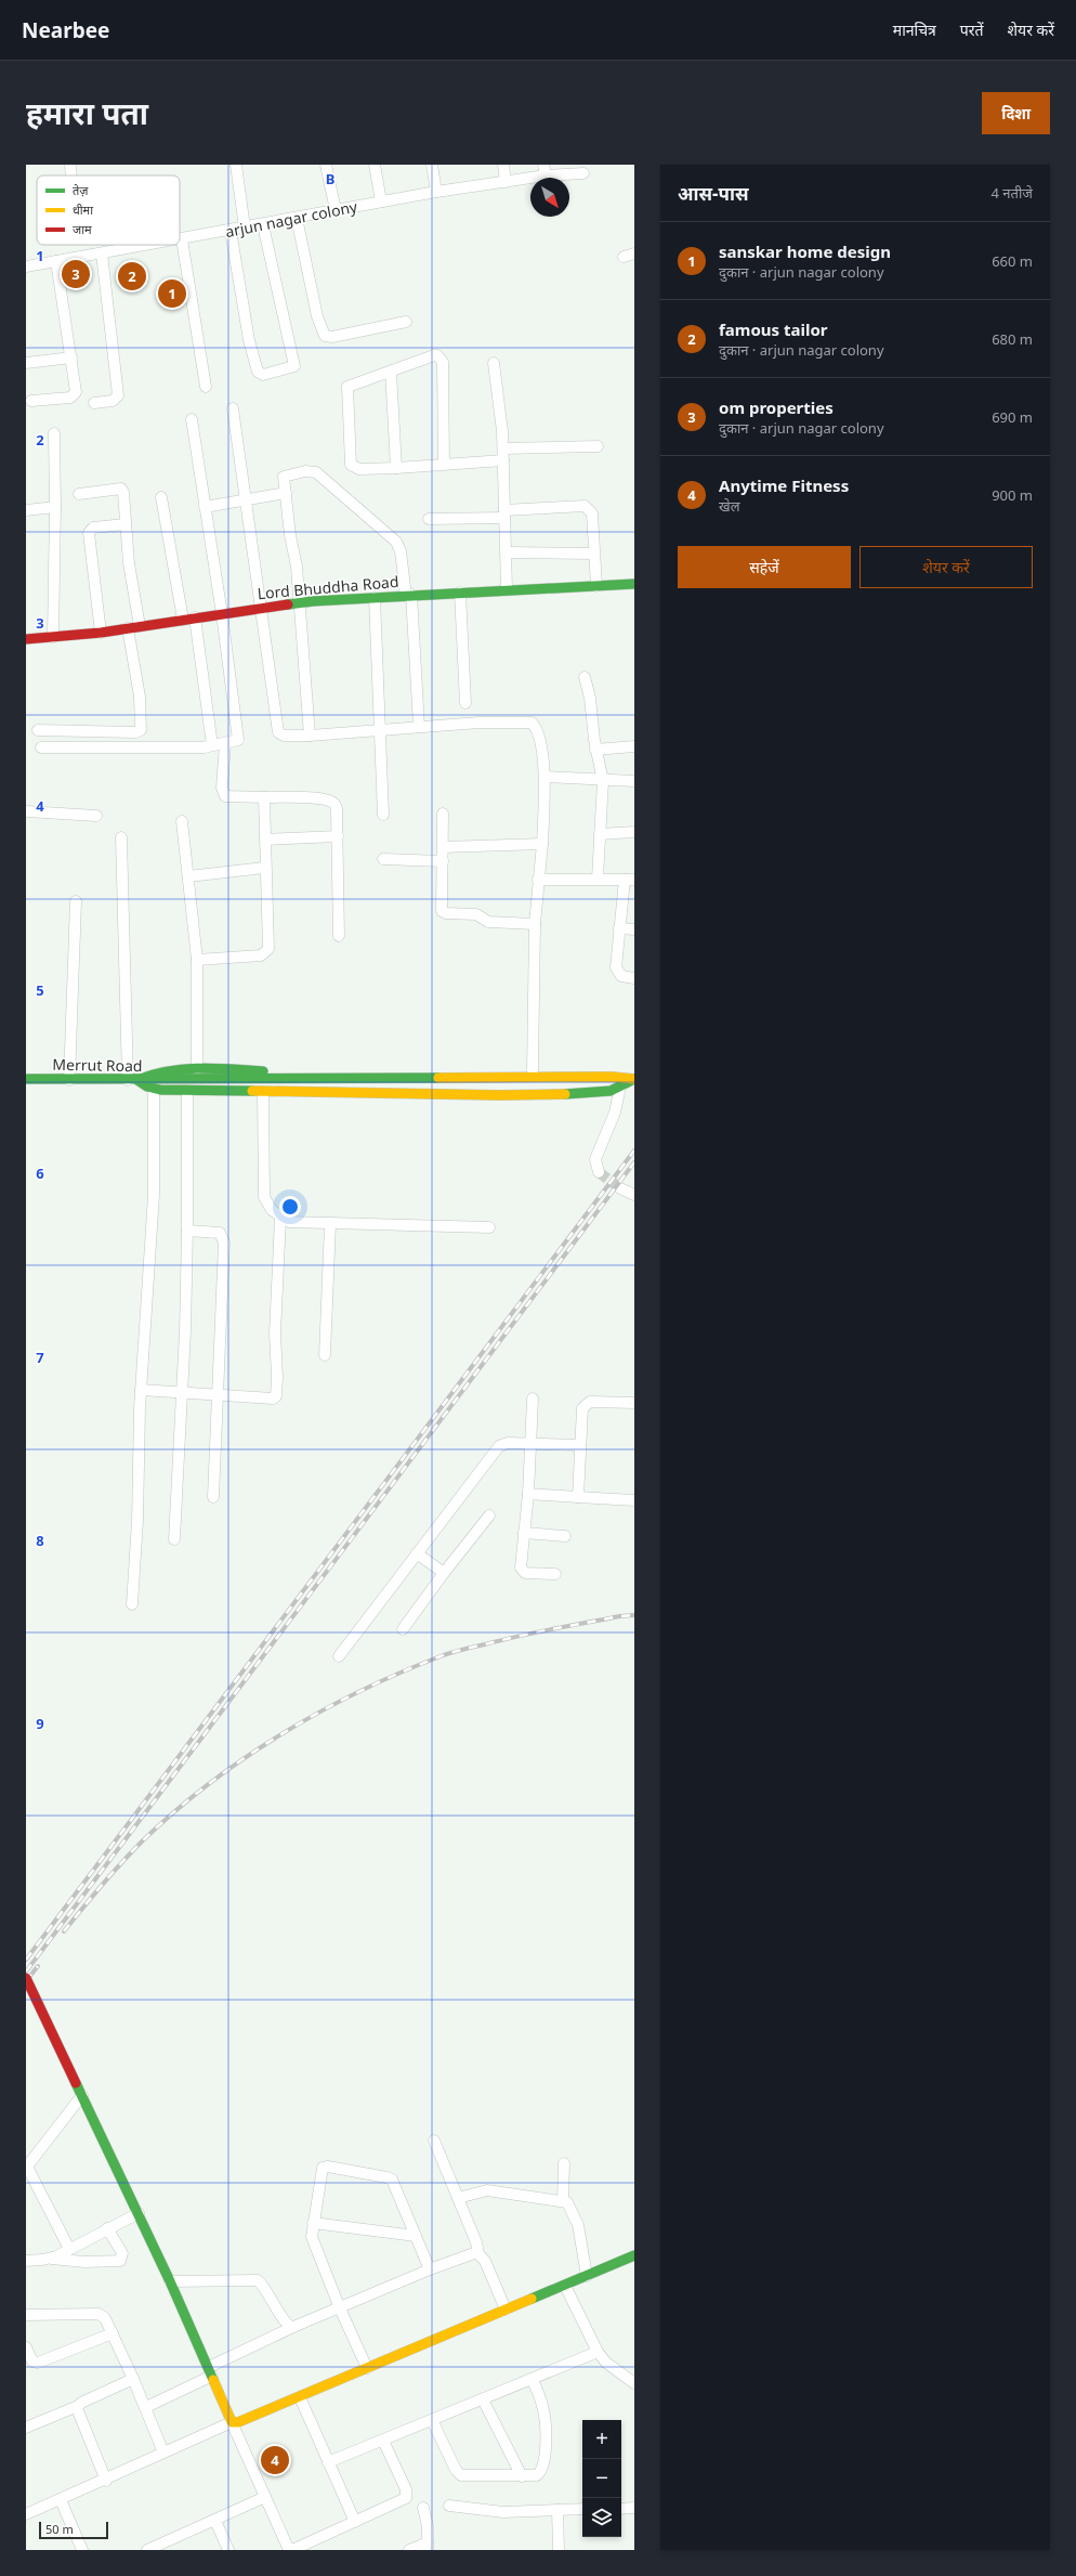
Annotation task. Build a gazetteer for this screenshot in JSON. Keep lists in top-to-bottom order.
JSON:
{
  "streets": {
    "street": ["arjun nagar colony", "Lord Bhuddha Road", "Merrut Road"]
  },
  "legend": ["तेज़", "धीमा", "जाम"],
  "scale_bar": "50 m",
  "north": "bottom right",
  "page": {
    "header": "Nearbee",
    "nav": ["मानचित्र", "परतें", "शेयर करें"],
    "title": "हमारा पता",
    "buttons": [
      "दिशा",
      ["सहेजें", "शेयर करें"]
    ],
    "heading": ["आस-पास", "4 नतीजे"],
    "list": [
      {
        "mark": "1",
        "name": "sanskar home design",
        "note": "दुकान · arjun nagar colony",
        "value": "660 m"
      },
      {
        "mark": "2",
        "name": "famous tailor",
        "note": "दुकान · arjun nagar colony",
        "value": "680 m"
      },
      {
        "mark": "3",
        "name": "om properties",
        "note": "दुकान · arjun nagar colony",
        "value": "690 m"
      },
      {
        "mark": "4",
        "name": "Anytime Fitness",
        "note": "खेल",
        "value": "900 m"
      }
    ],
    "pins": [
      "3",
      "2",
      "1",
      "4"
    ],
    "map_buttons": ["+", "−"],
    "scale": "50 m"
  },
  "grid": {
    "columns": ["B"],
    "rows": [
      "1",
      "2",
      "3",
      "4",
      "5",
      "6",
      "7",
      "8",
      "9"
    ]
  }
}
